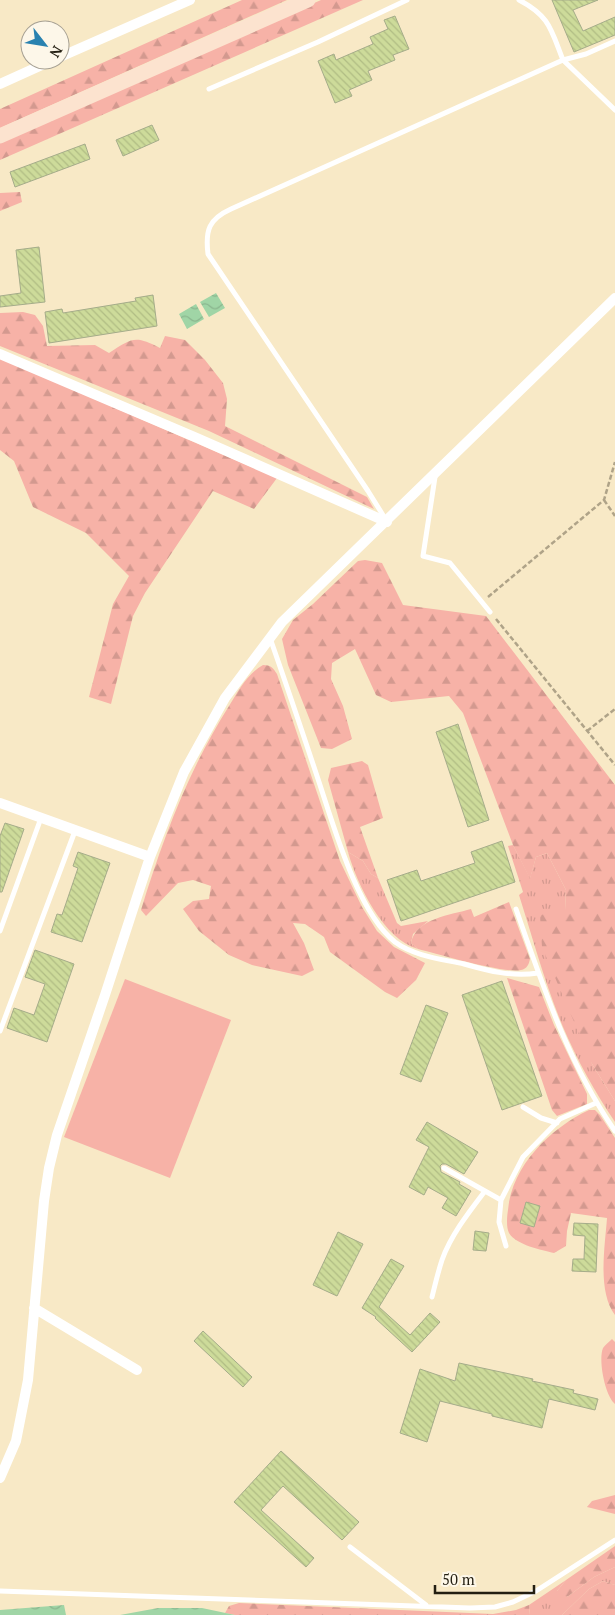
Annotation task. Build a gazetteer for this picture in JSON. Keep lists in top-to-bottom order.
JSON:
{
  "scale_bar": "50 m",
  "north": "bottom right"
}
